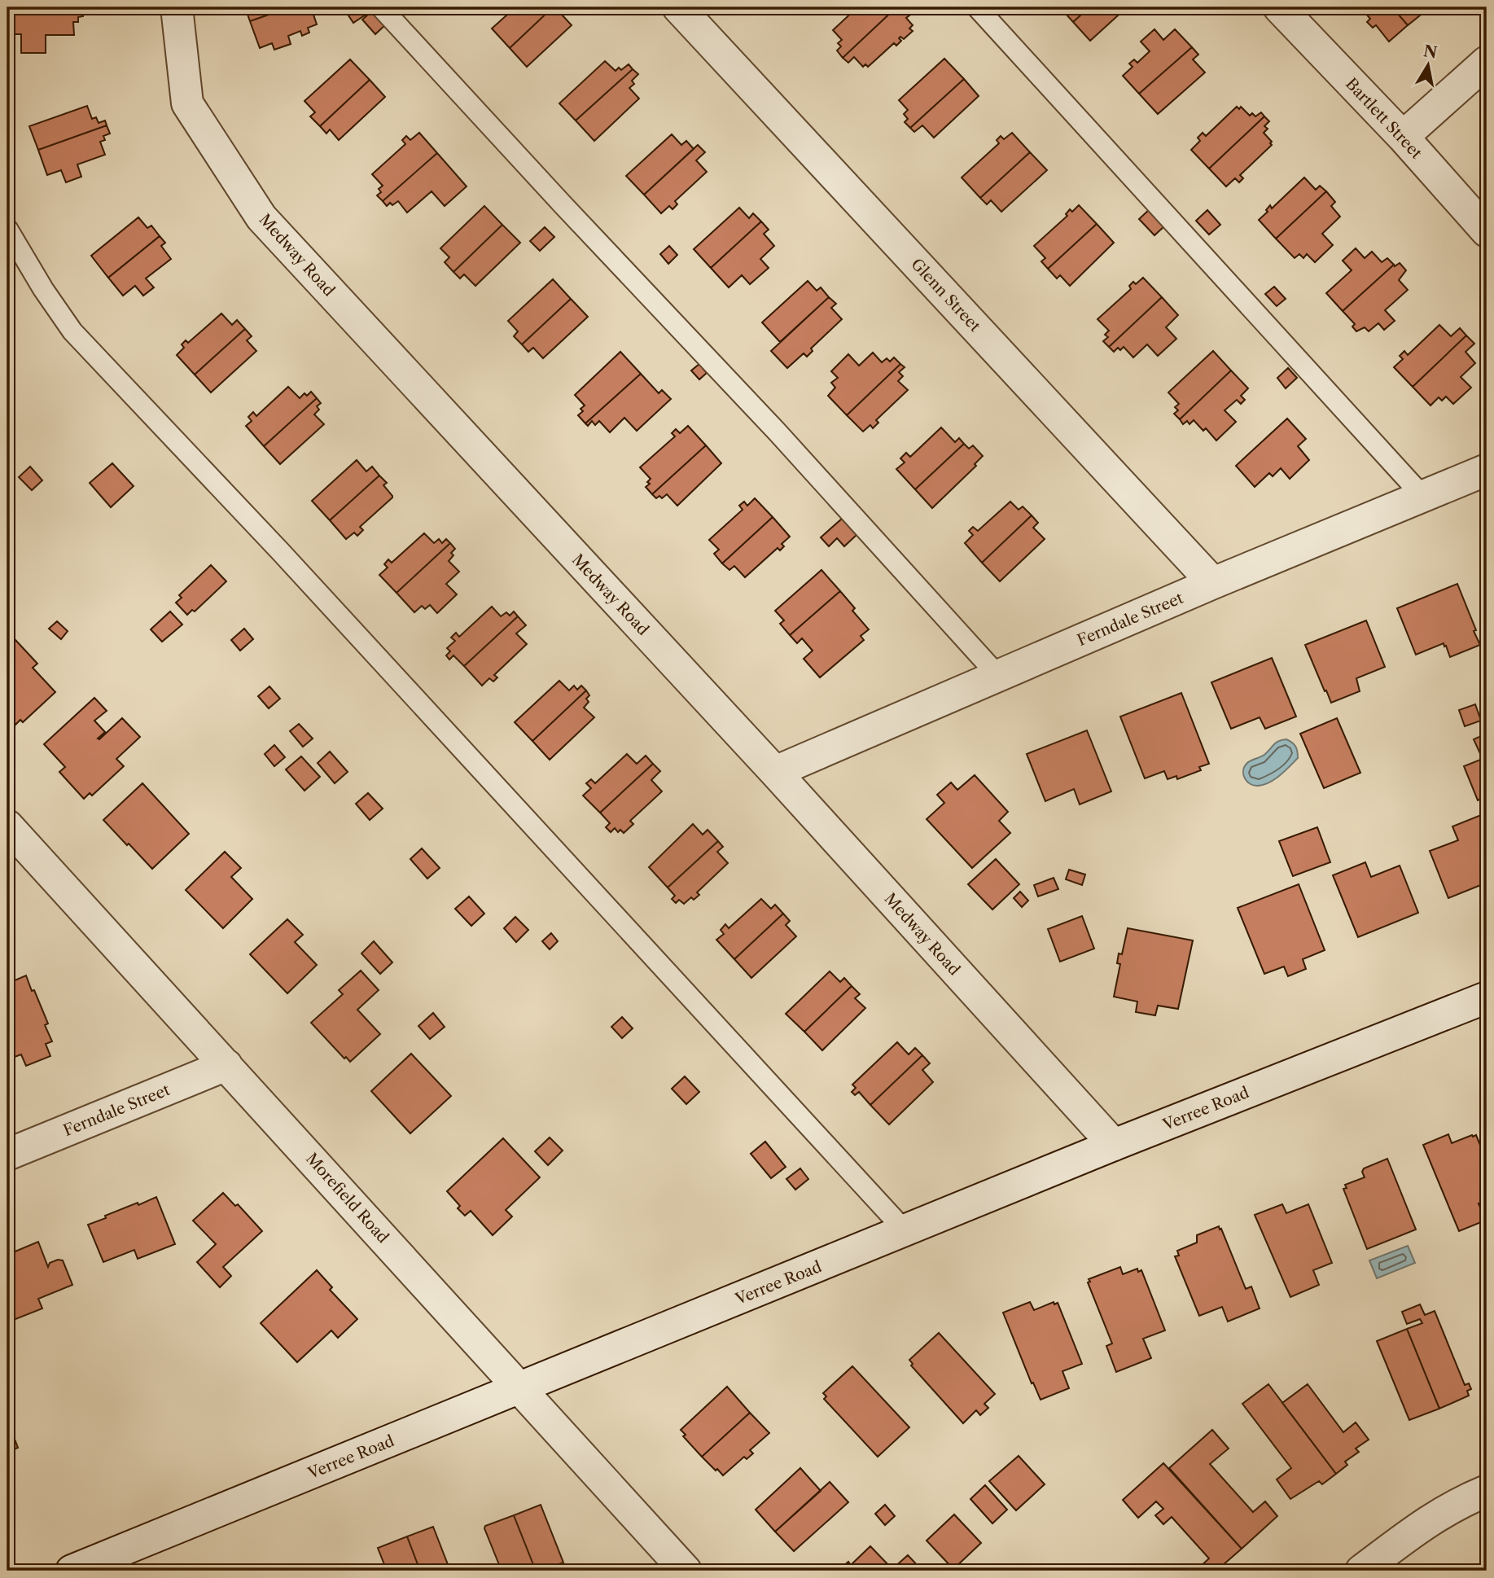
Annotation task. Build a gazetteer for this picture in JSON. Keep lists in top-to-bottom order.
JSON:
{
  "streets": {
    "street": [
      "Bartlett Street",
      "Medway Road",
      "Glenn Street",
      "Ferndale Street",
      "Verree Road",
      "Morefield Road"
    ]
  },
  "crossings": [
    ["Medway Road", "Ferndale Street"],
    ["Medway Road", "Verree Road"],
    ["Glenn Street", "Ferndale Street"],
    ["Ferndale Street", "Morefield Road"],
    ["Verree Road", "Morefield Road"]
  ],
  "north": "top"
}
